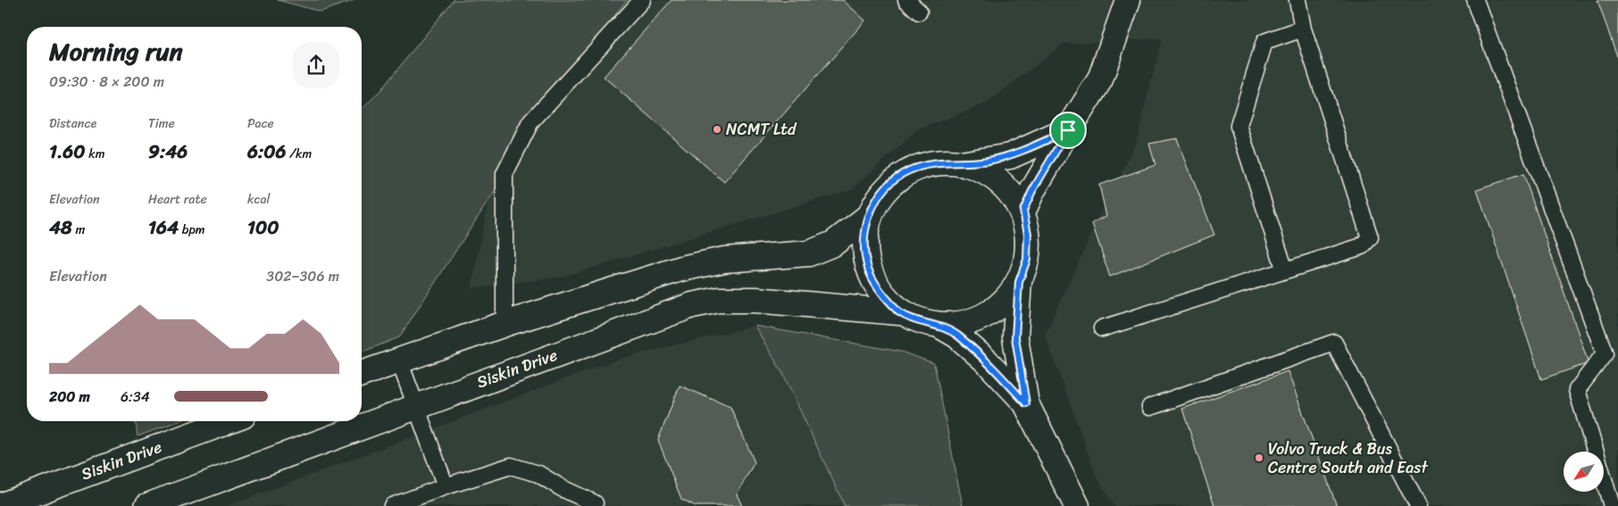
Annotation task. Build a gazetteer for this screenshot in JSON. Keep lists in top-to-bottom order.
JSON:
{
  "streets": {
    "street": ["Siskin Drive"]
  },
  "places": ["NCMT Ltd", "Volvo Truck & Bus Centre South and East"],
  "north": "bottom left",
  "page": {
    "heading": ["Morning run", "09:30 · 8 × 200 m"],
    "stats": [
      ["Distance", "1.60 km"],
      ["Time", "9:46"],
      ["Pace", "6:06 /km"],
      ["Elevation", "48 m"],
      ["Heart rate", "164 bpm"],
      ["kcal", "100"]
    ],
    "chart": ["Elevation", "302–306 m"],
    "list": [
      {
        "name": "200 m",
        "note": "6:34"
      }
    ]
  }
}
